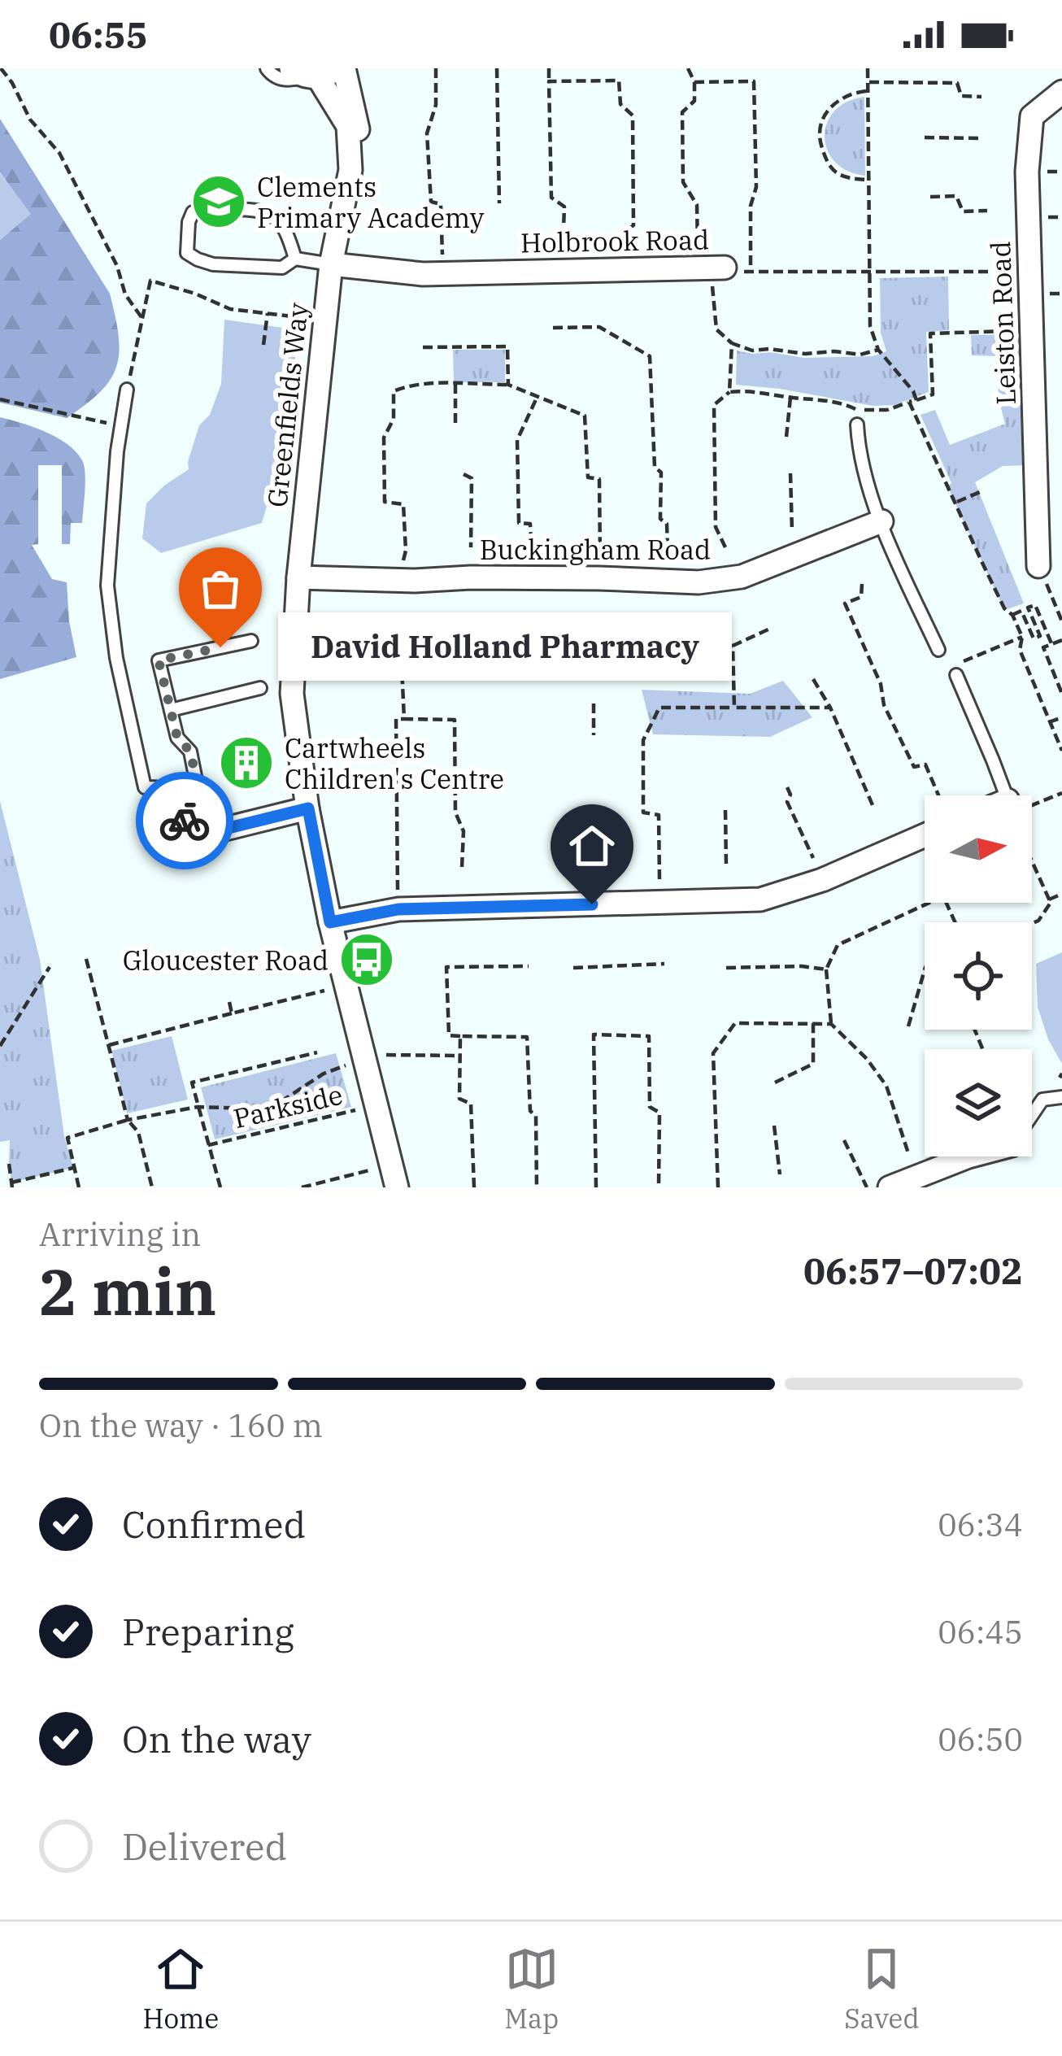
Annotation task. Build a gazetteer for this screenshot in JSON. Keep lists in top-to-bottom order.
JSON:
{
  "streets": {
    "street": [
      "Holbrook Road",
      "Leiston Road",
      "Greenfields Way",
      "Buckingham Road"
    ],
    "path": ["Parkside"]
  },
  "crossings": [
    ["Holbrook Road", "Greenfields Way"],
    ["Greenfields Way", "Buckingham Road"],
    ["Greenfields Way", "Parkside"]
  ],
  "places": {
    "school or university": ["Clements Primary Academy"],
    "other": ["David Holland Pharmacy"],
    "building": ["Cartwheels Children's Centre"],
    "bus stop": ["Gloucester Road"]
  },
  "north": "right",
  "page": {
    "status": "06:55",
    "bubble": "David Holland Pharmacy",
    "heading": ["2 min", "Arriving in", "06:57–07:02"],
    "bar": "On the way · 160 m",
    "list": [
      ["Confirmed", "06:34"],
      ["Preparing", "06:45"],
      ["On the way", "06:50"],
      "Delivered"
    ],
    "tabs": ["Home", "Map", "Saved"]
  }
}
